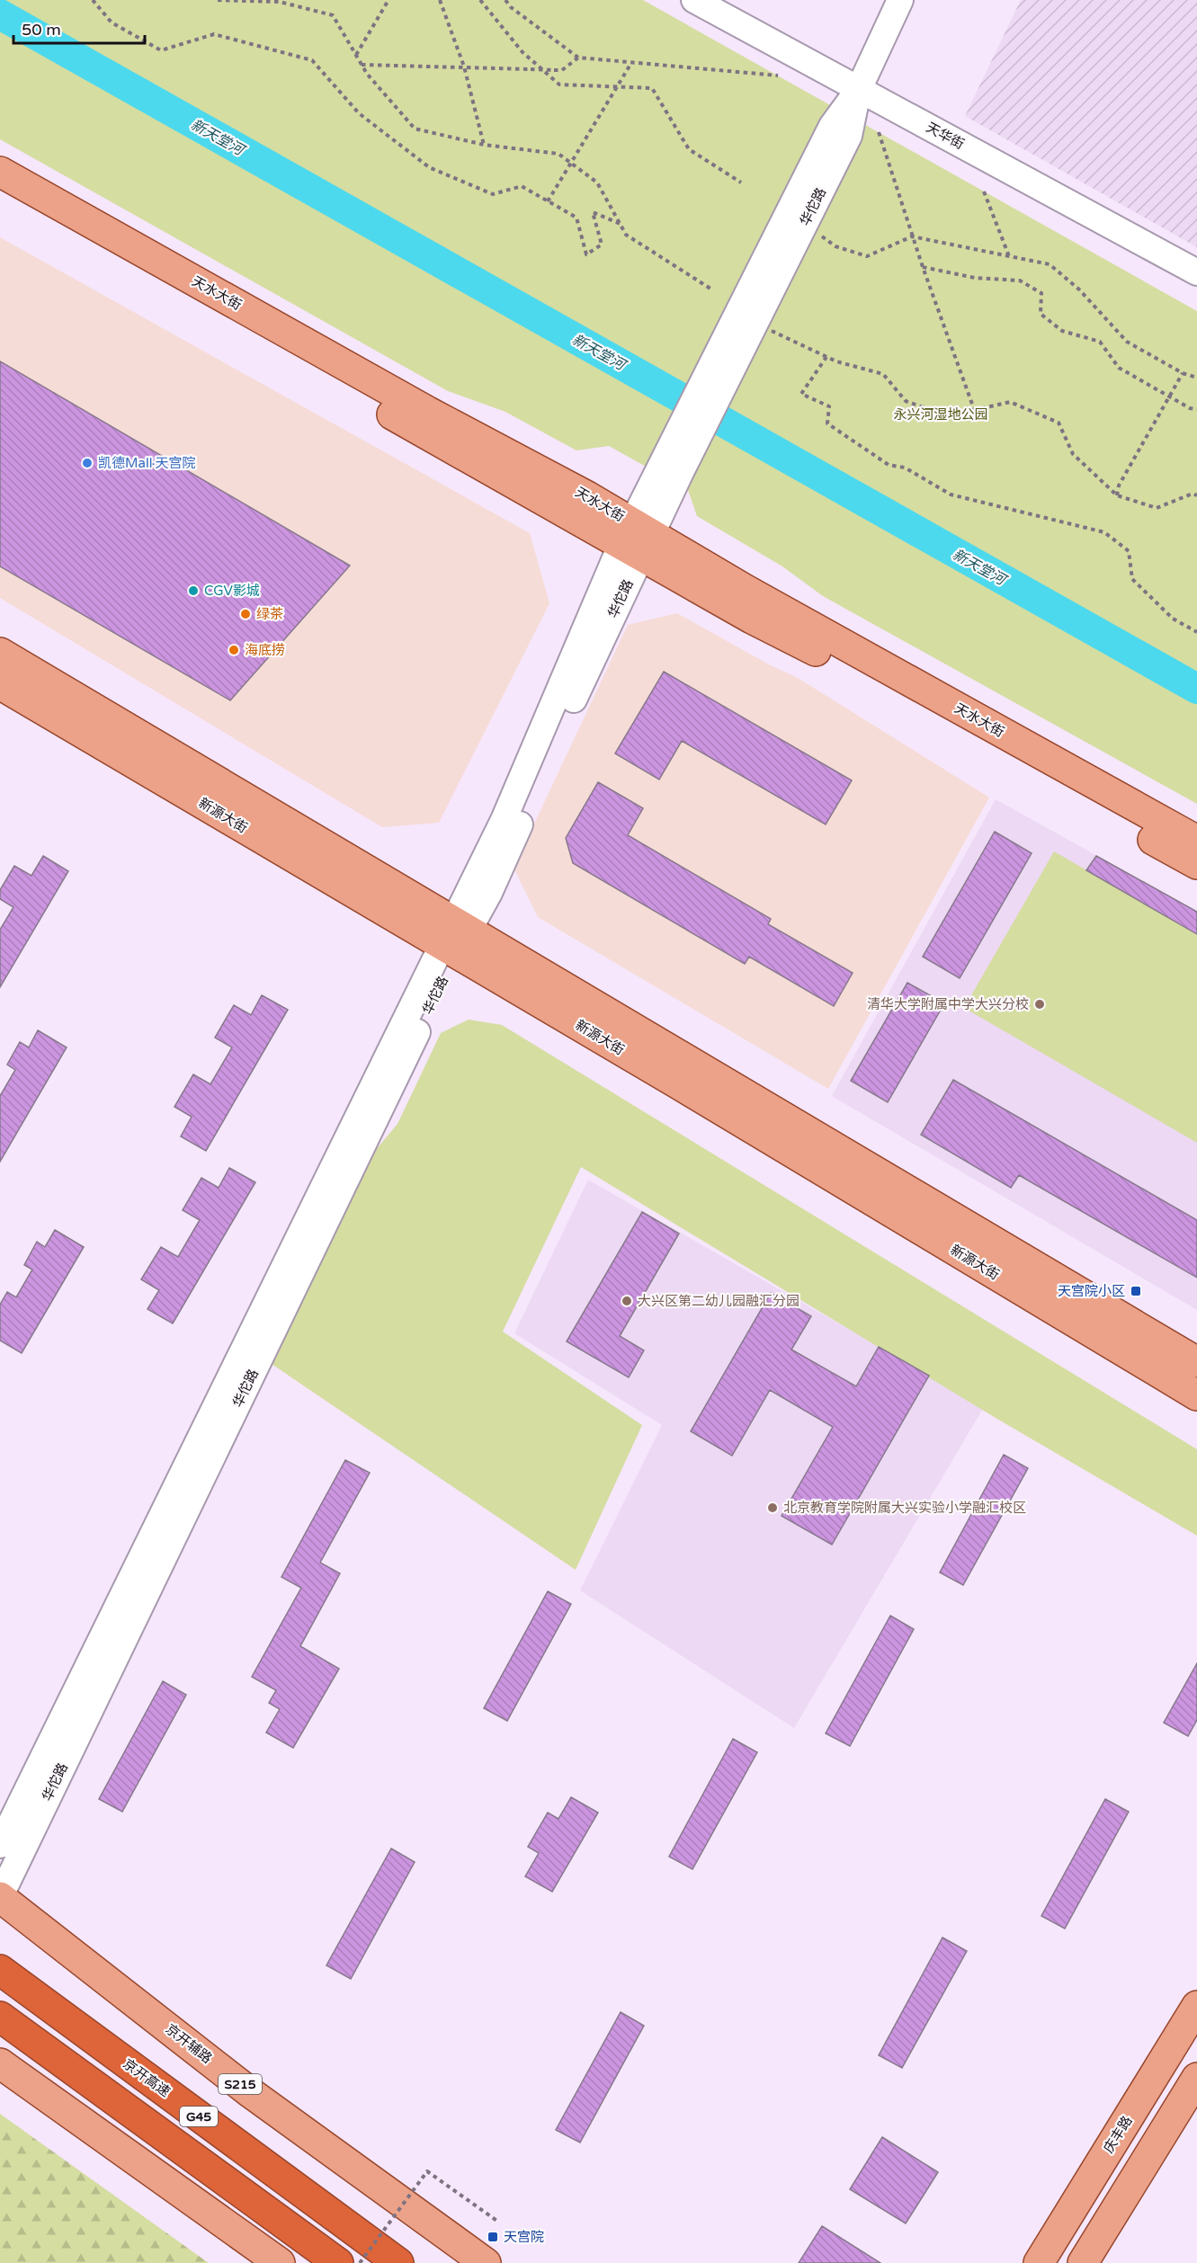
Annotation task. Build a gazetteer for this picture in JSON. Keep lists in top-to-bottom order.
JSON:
{
  "streets": {
    "highway": ["京开高速", "G45"],
    "main road": [
      "天水大街",
      "新源大街",
      "京开辅路",
      "S215",
      "庆丰路"
    ],
    "street": ["天华街", "华佗路"]
  },
  "crossings": [
    ["天华街", "华佗路"],
    ["华佗路", "天水大街"],
    ["华佗路", "新源大街"],
    ["华佗路", "京开辅路"]
  ],
  "water": ["新天堂河"],
  "parks": ["永兴河湿地公园"],
  "places": {
    "other": [
      "凯德Mall·天宫院",
      "CGV影城",
      "绿茶",
      "海底捞",
      "清华大学附属中学大兴分校",
      "大兴区第二幼儿园融汇分园",
      "北京教育学院附属大兴实验小学融汇校区"
    ],
    "transit": ["天宫院小区", "天宫院"]
  },
  "scale_bar": "50 m"
}
